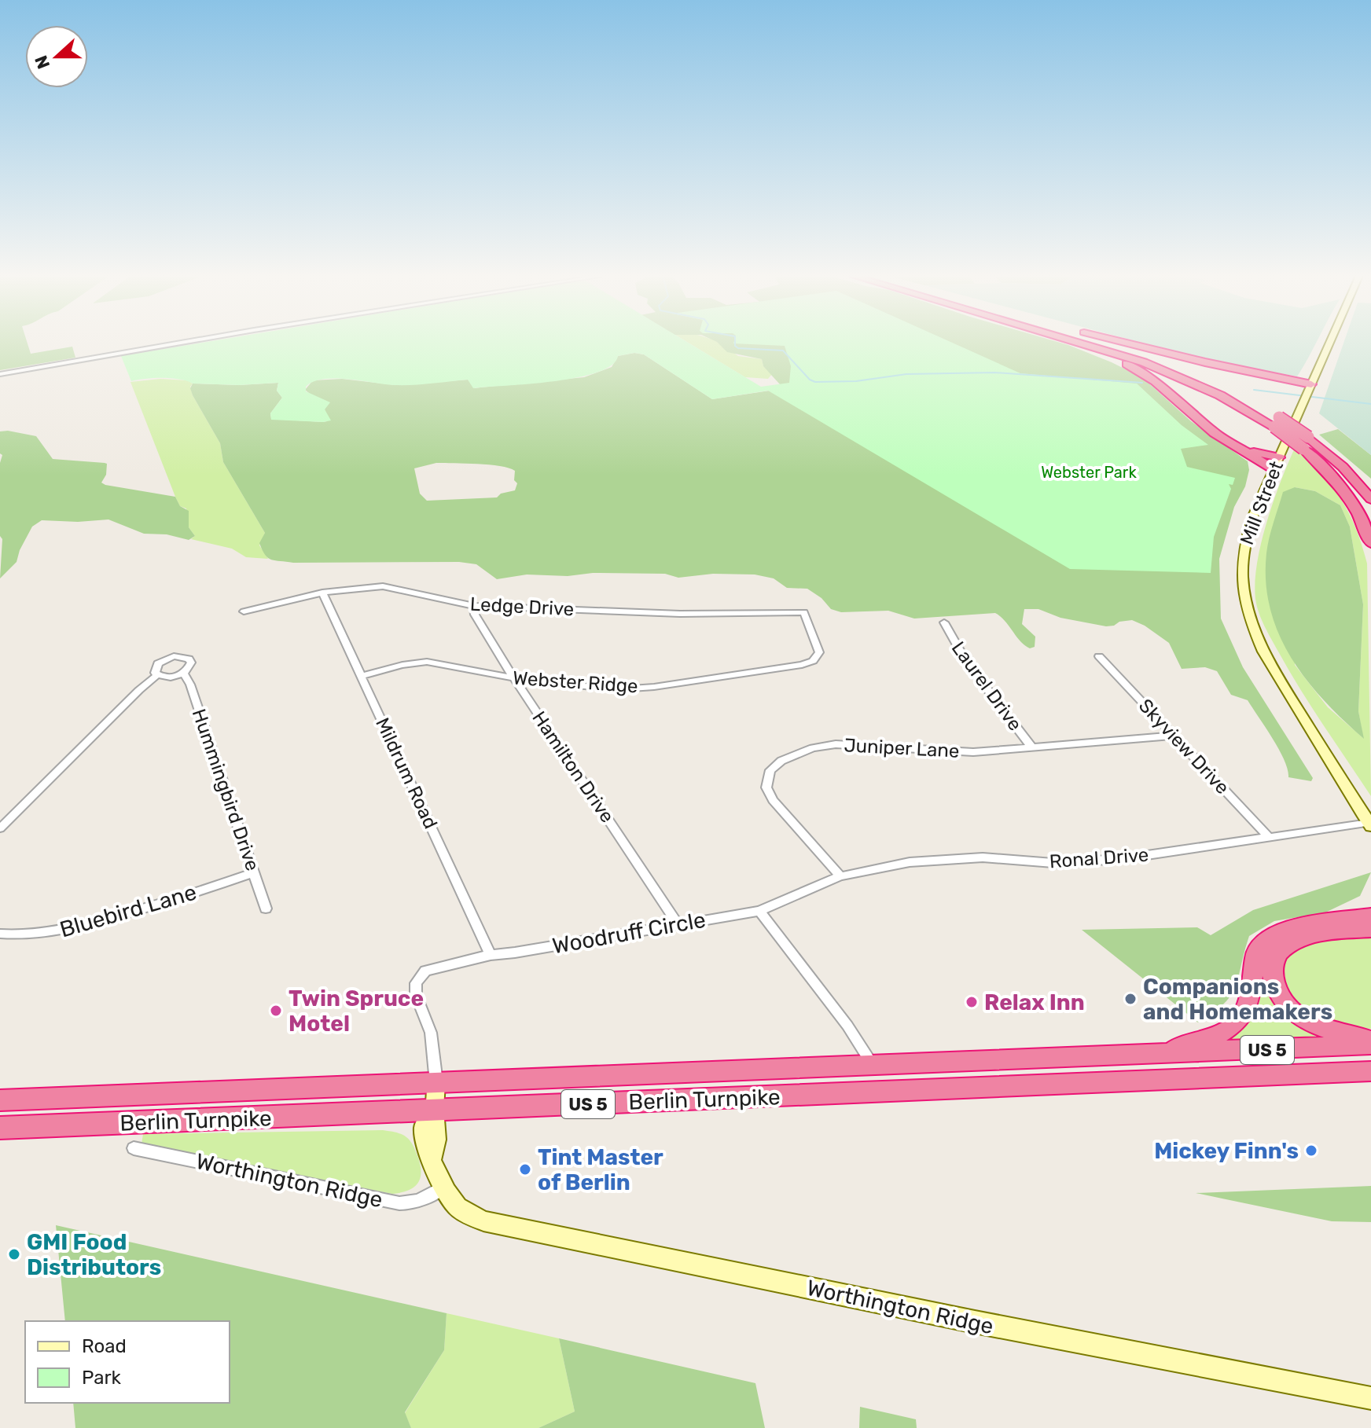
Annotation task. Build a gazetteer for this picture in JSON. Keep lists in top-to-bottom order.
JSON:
{
  "streets": {
    "highway": ["US 5", "Berlin Turnpike"],
    "main road": ["Mill Street", "Worthington Ridge"],
    "street": [
      "Ledge Drive",
      "Webster Ridge",
      "Laurel Drive",
      "Skyview Drive",
      "Juniper Lane",
      "Hamilton Drive",
      "Mildrum Road",
      "Hummingbird Drive",
      "Ronal Drive",
      "Bluebird Lane",
      "Woodruff Circle"
    ]
  },
  "crossings": [
    ["Mill Street", "Ronal Drive"],
    ["Ledge Drive", "Webster Ridge"],
    ["Ledge Drive", "Hamilton Drive"],
    ["Ledge Drive", "Mildrum Road"],
    ["Webster Ridge", "Hamilton Drive"],
    ["Webster Ridge", "Mildrum Road"],
    ["Laurel Drive", "Juniper Lane"],
    ["Skyview Drive", "Juniper Lane"],
    ["Skyview Drive", "Ronal Drive"],
    ["Juniper Lane", "Ronal Drive"],
    ["Hamilton Drive", "Woodruff Circle"],
    ["Mildrum Road", "Woodruff Circle"],
    ["Hummingbird Drive", "Bluebird Lane"],
    ["Ronal Drive", "Woodruff Circle"],
    ["Woodruff Circle", "Berlin Turnpike"],
    ["Woodruff Circle", "Worthington Ridge"],
    ["Berlin Turnpike", "Worthington Ridge"]
  ],
  "parks": ["Webster Park"],
  "places": [
    "Companions and Homemakers",
    "Relax Inn",
    "Twin Spruce Motel",
    "Mickey Finn's",
    "Tint Master of Berlin",
    "GMI Food Distributors"
  ],
  "legend": ["Road", "Park"],
  "north": "left"
}
